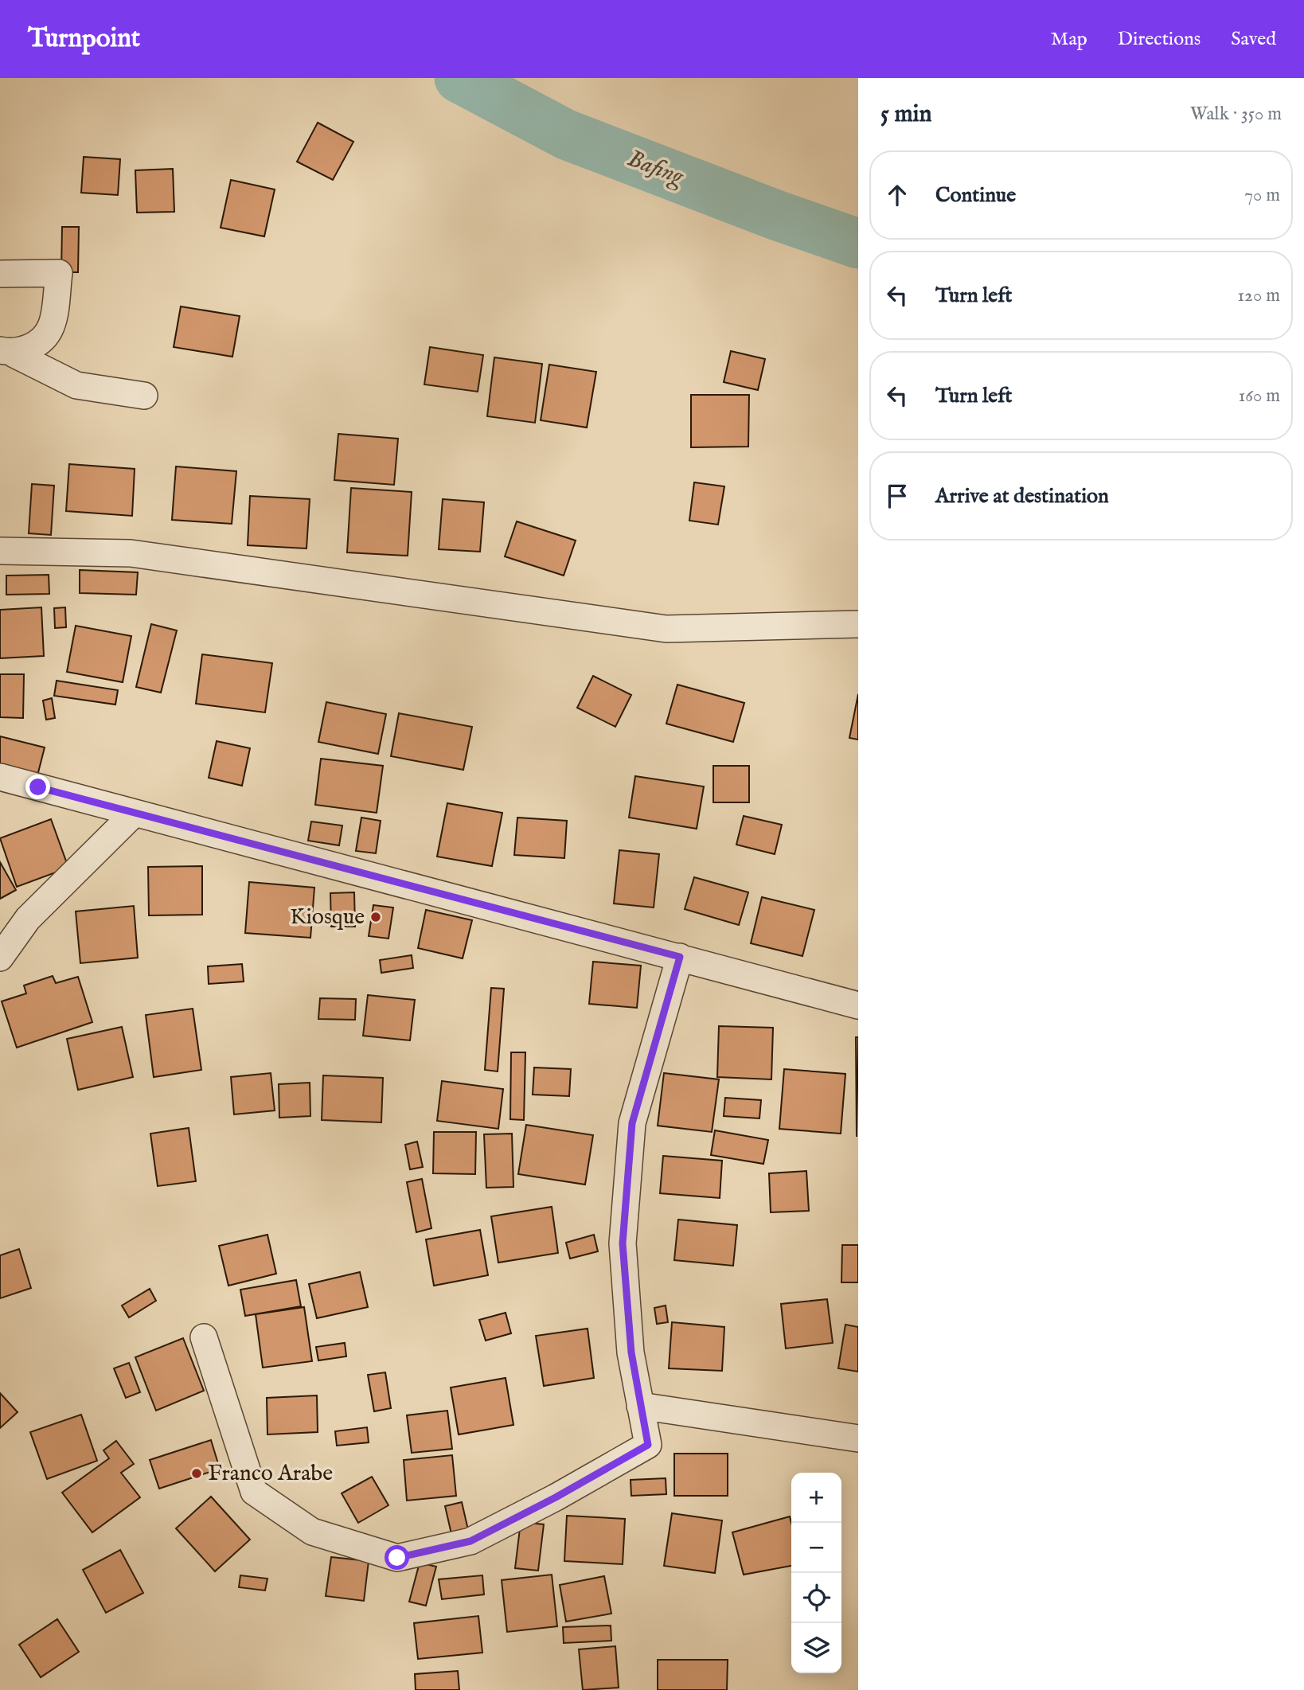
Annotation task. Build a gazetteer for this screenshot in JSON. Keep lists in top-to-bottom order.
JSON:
{
  "water": ["Bafing"],
  "places": ["Kiosque", "Franco Arabe"],
  "page": {
    "header": "Turnpoint",
    "nav": ["Map", "Directions", "Saved"],
    "heading": ["5 min", "Walk · 350 m"],
    "list": [
      ["Continue", "70 m"],
      ["Turn left", "120 m"],
      ["Turn left", "160 m"],
      "Arrive at destination"
    ],
    "map_buttons": ["+", "−"]
  }
}
